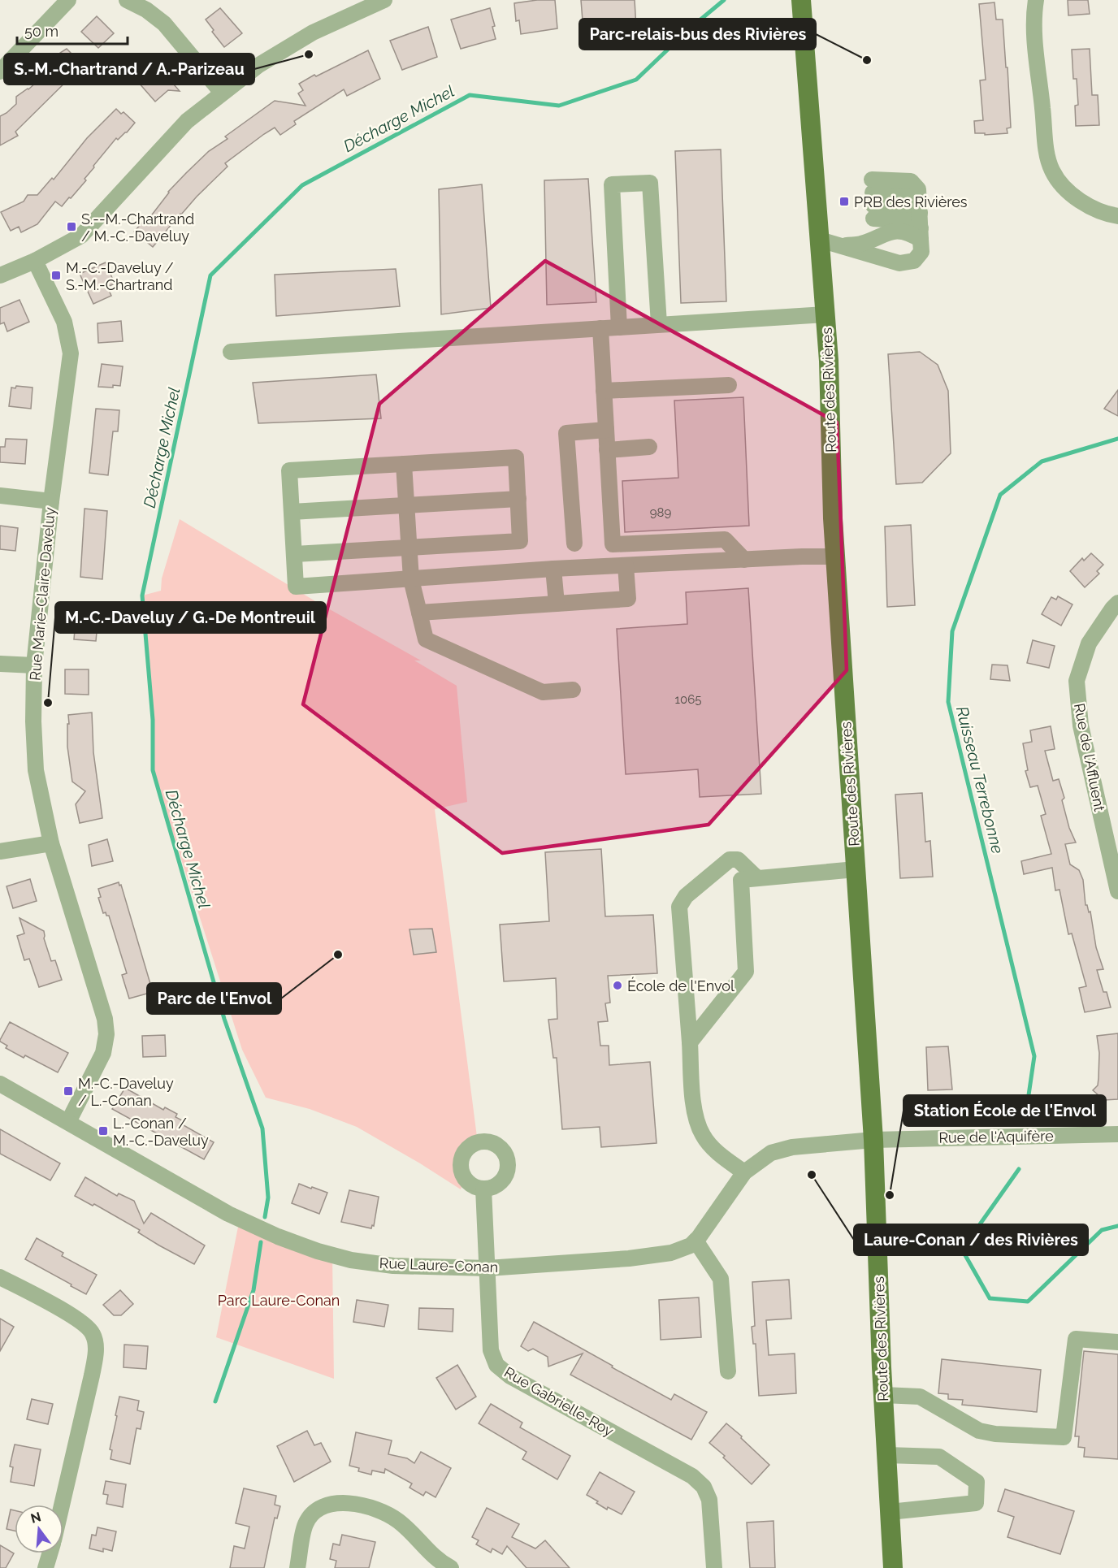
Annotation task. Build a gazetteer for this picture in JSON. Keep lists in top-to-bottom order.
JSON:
{
  "streets": {
    "main road": ["Route des Rivières"],
    "street": [
      "Rue Marie-Claire-Daveluy",
      "Rue de l'Affluent",
      "Rue de l'Aquifère",
      "Rue Laure-Conan",
      "Rue Gabrielle-Roy"
    ]
  },
  "crossings": [
    ["Route des Rivières", "Rue de l'Aquifère"],
    ["Route des Rivières", "Rue Laure-Conan"],
    ["Rue Marie-Claire-Daveluy", "Rue Laure-Conan"],
    ["Rue de l'Aquifère", "Rue Laure-Conan"],
    ["Rue Laure-Conan", "Rue Gabrielle-Roy"]
  ],
  "water": ["Décharge Michel", "Ruisseau Terrebonne"],
  "parks": ["Parc Laure-Conan"],
  "places": {
    "other": [
      "S.-M.-Chartrand / A.-Parizeau",
      "Parc-relais-bus des Rivières",
      "M.-C.-Daveluy / G.-De Montreuil",
      "Parc de l'Envol",
      "École de l'Envol",
      "Laure-Conan / des Rivières",
      "Station École de l'Envol"
    ],
    "transit": [
      "PRB des Rivières",
      "S.--M.-Chartrand / M.-C.-Daveluy",
      "M.-C.-Daveluy / S.-M.-Chartrand",
      "M.-C.-Daveluy / L.-Conan",
      "L.-Conan / M.-C.-Daveluy"
    ]
  },
  "house_numbers": ["989", "1065"],
  "scale_bar": "50 m",
  "north": "top"
}
